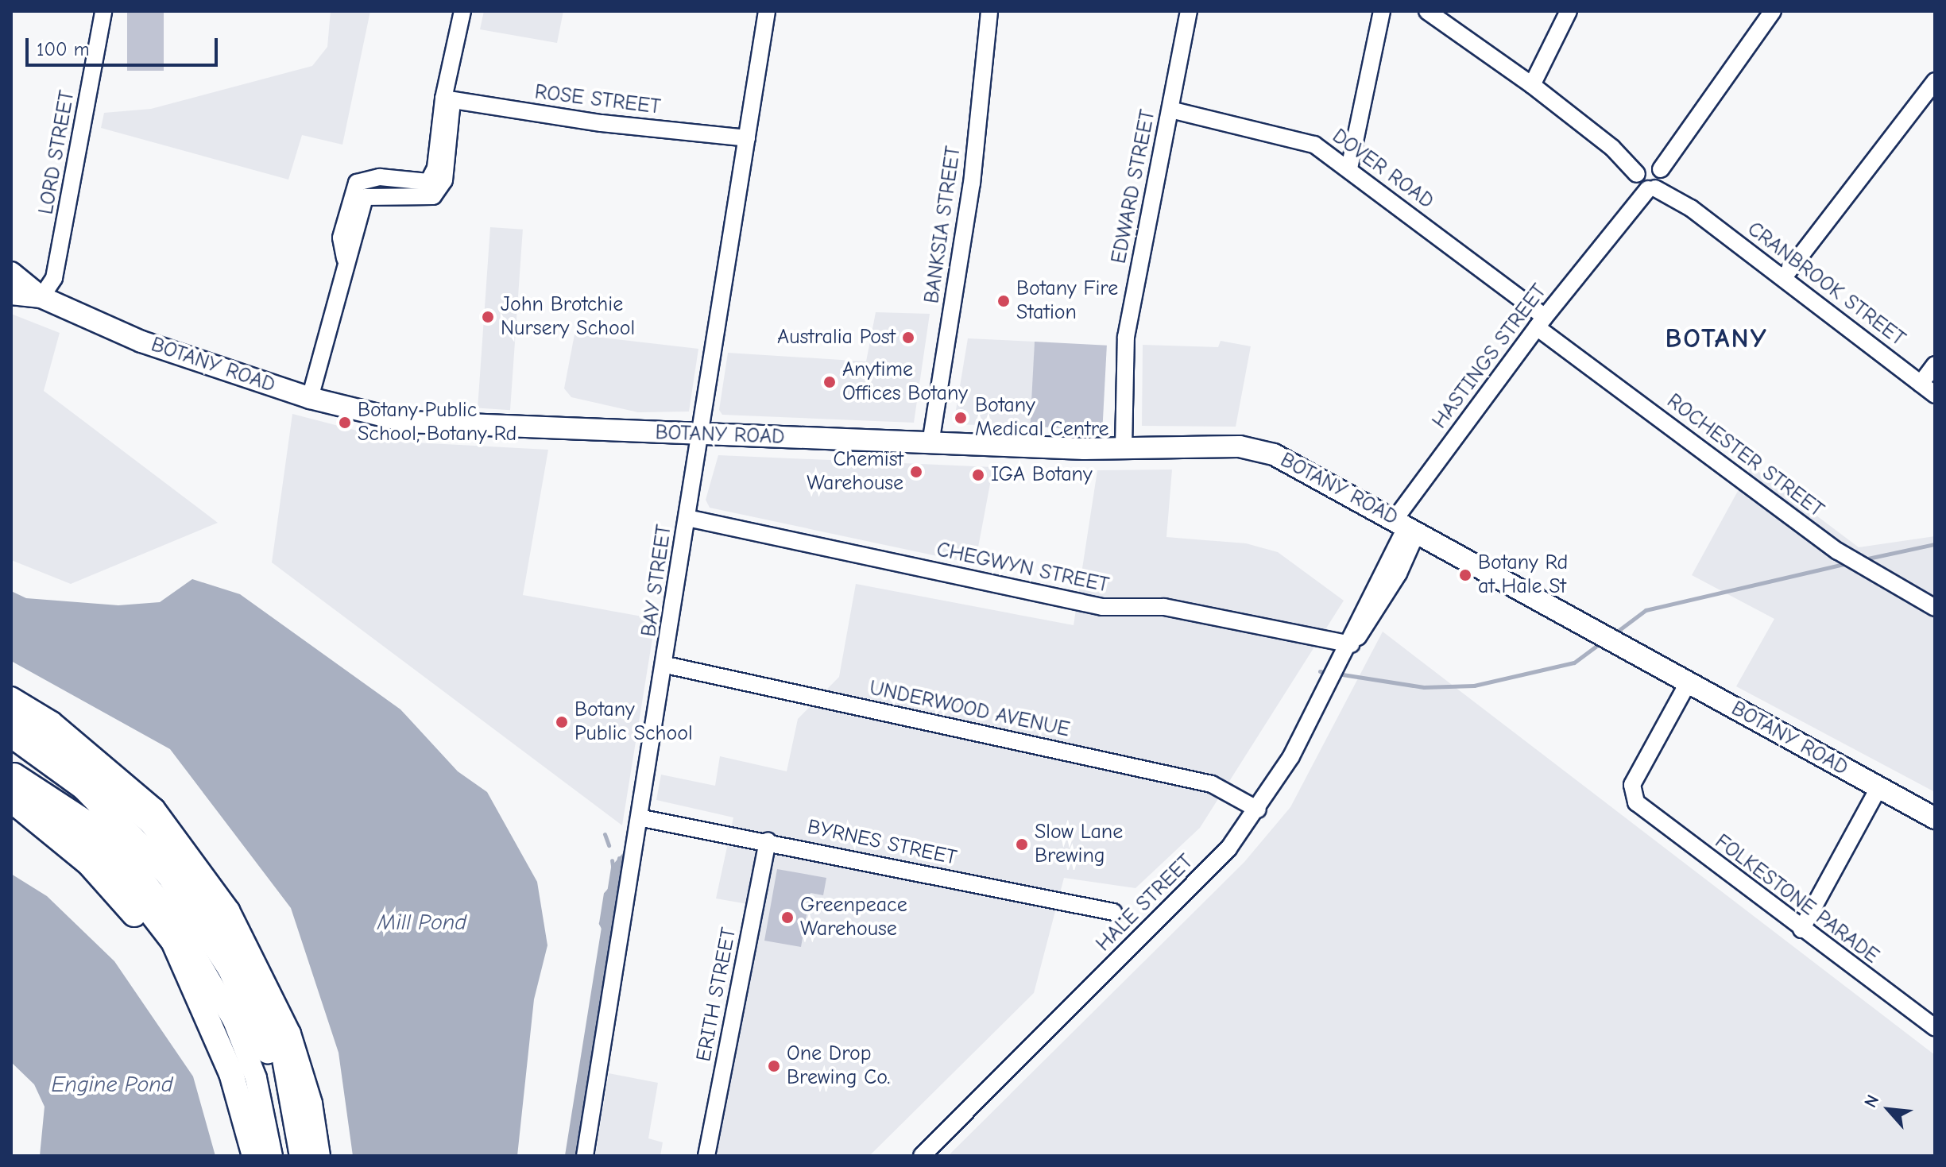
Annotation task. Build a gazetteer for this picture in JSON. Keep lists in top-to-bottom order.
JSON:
{
  "streets": {
    "main road": ["BOTANY ROAD"],
    "street": [
      "ROSE STREET",
      "LORD STREET",
      "DOVER ROAD",
      "EDWARD STREET",
      "BANKSIA STREET",
      "CRANBROOK STREET",
      "HASTINGS STREET",
      "ROCHESTER STREET",
      "CHEGWYN STREET",
      "BAY STREET",
      "UNDERWOOD AVENUE",
      "BYRNES STREET",
      "FOLKESTONE PARADE",
      "HALE STREET",
      "ERITH STREET"
    ]
  },
  "crossings": [
    ["ROSE STREET", "BAY STREET"],
    ["LORD STREET", "BOTANY ROAD"],
    ["DOVER ROAD", "EDWARD STREET"],
    ["DOVER ROAD", "HASTINGS STREET"],
    ["DOVER ROAD", "ROCHESTER STREET"],
    ["EDWARD STREET", "BOTANY ROAD"],
    ["BANKSIA STREET", "BOTANY ROAD"],
    ["CRANBROOK STREET", "HASTINGS STREET"],
    ["HASTINGS STREET", "BOTANY ROAD"],
    ["HASTINGS STREET", "ROCHESTER STREET"],
    ["HASTINGS STREET", "HALE STREET"],
    ["BOTANY ROAD", "BAY STREET"],
    ["BOTANY ROAD", "FOLKESTONE PARADE"],
    ["BOTANY ROAD", "HALE STREET"],
    ["CHEGWYN STREET", "BAY STREET"],
    ["CHEGWYN STREET", "HALE STREET"],
    ["BAY STREET", "UNDERWOOD AVENUE"],
    ["BAY STREET", "BYRNES STREET"],
    ["UNDERWOOD AVENUE", "HALE STREET"],
    ["BYRNES STREET", "ERITH STREET"]
  ],
  "districts": ["BOTANY"],
  "water": ["Mill Pond", "Engine Pond"],
  "places": [
    "Botany Fire Station",
    "John Brotchie Nursery School",
    "Australia Post",
    "Anytime Offices Botany",
    "Botany Medical Centre",
    "Botany Public School, Botany Rd",
    "Chemist Warehouse",
    "IGA Botany",
    "Botany Rd at Hale St",
    "Botany Public School",
    "Slow Lane Brewing",
    "Greenpeace Warehouse",
    "One Drop Brewing Co."
  ],
  "scale_bar": "100 m",
  "north": "top left"
}
